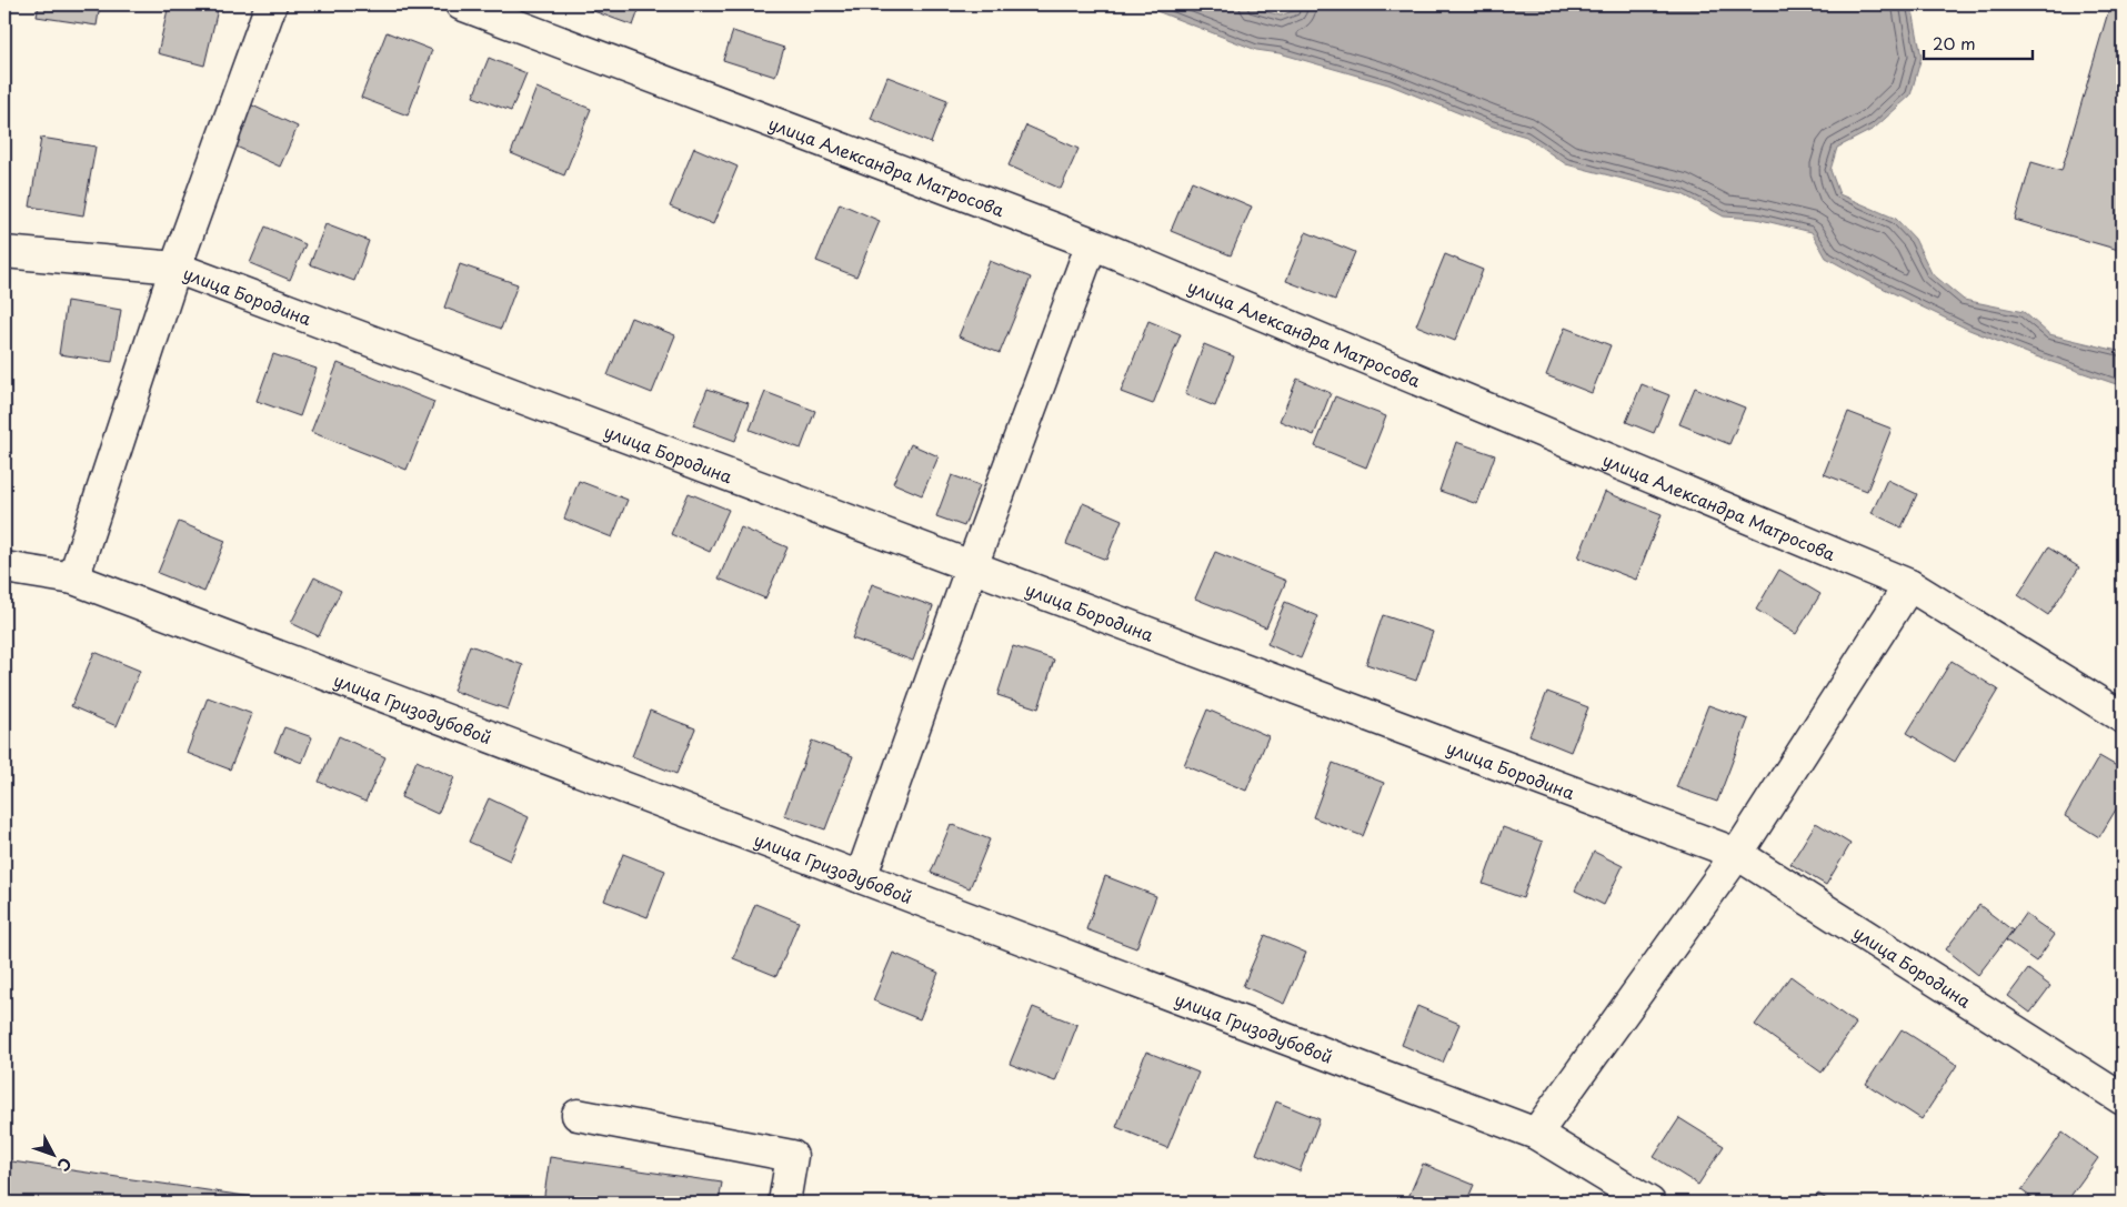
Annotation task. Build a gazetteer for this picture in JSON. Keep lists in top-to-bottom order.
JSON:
{
  "streets": {
    "street": ["улица Александра Матросова", "улица Бородина", "улица Гризодубовой"]
  },
  "scale_bar": "20 m",
  "north": "bottom right"
}
